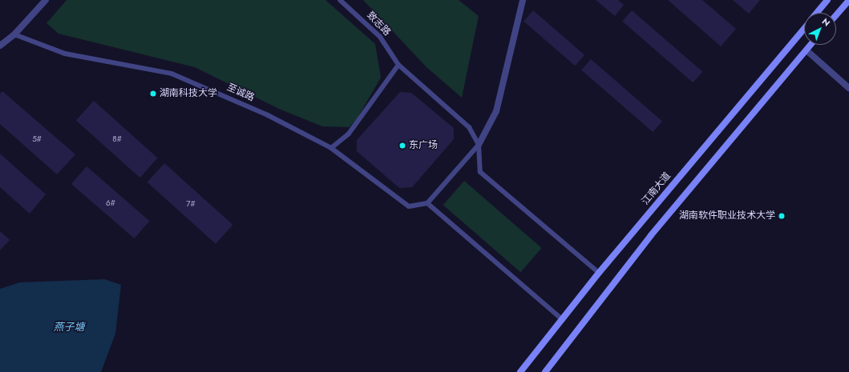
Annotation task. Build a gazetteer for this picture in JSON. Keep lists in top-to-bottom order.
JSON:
{
  "streets": {
    "main road": ["江南大道"],
    "lane": ["致志路", "至诚路"]
  },
  "water": ["燕子塘"],
  "places": ["湖南科技大学", "东广场", "湖南软件职业技术大学"],
  "house_numbers": [
    "5#",
    "8#",
    "6#",
    "7#"
  ],
  "north": "top right"
}
